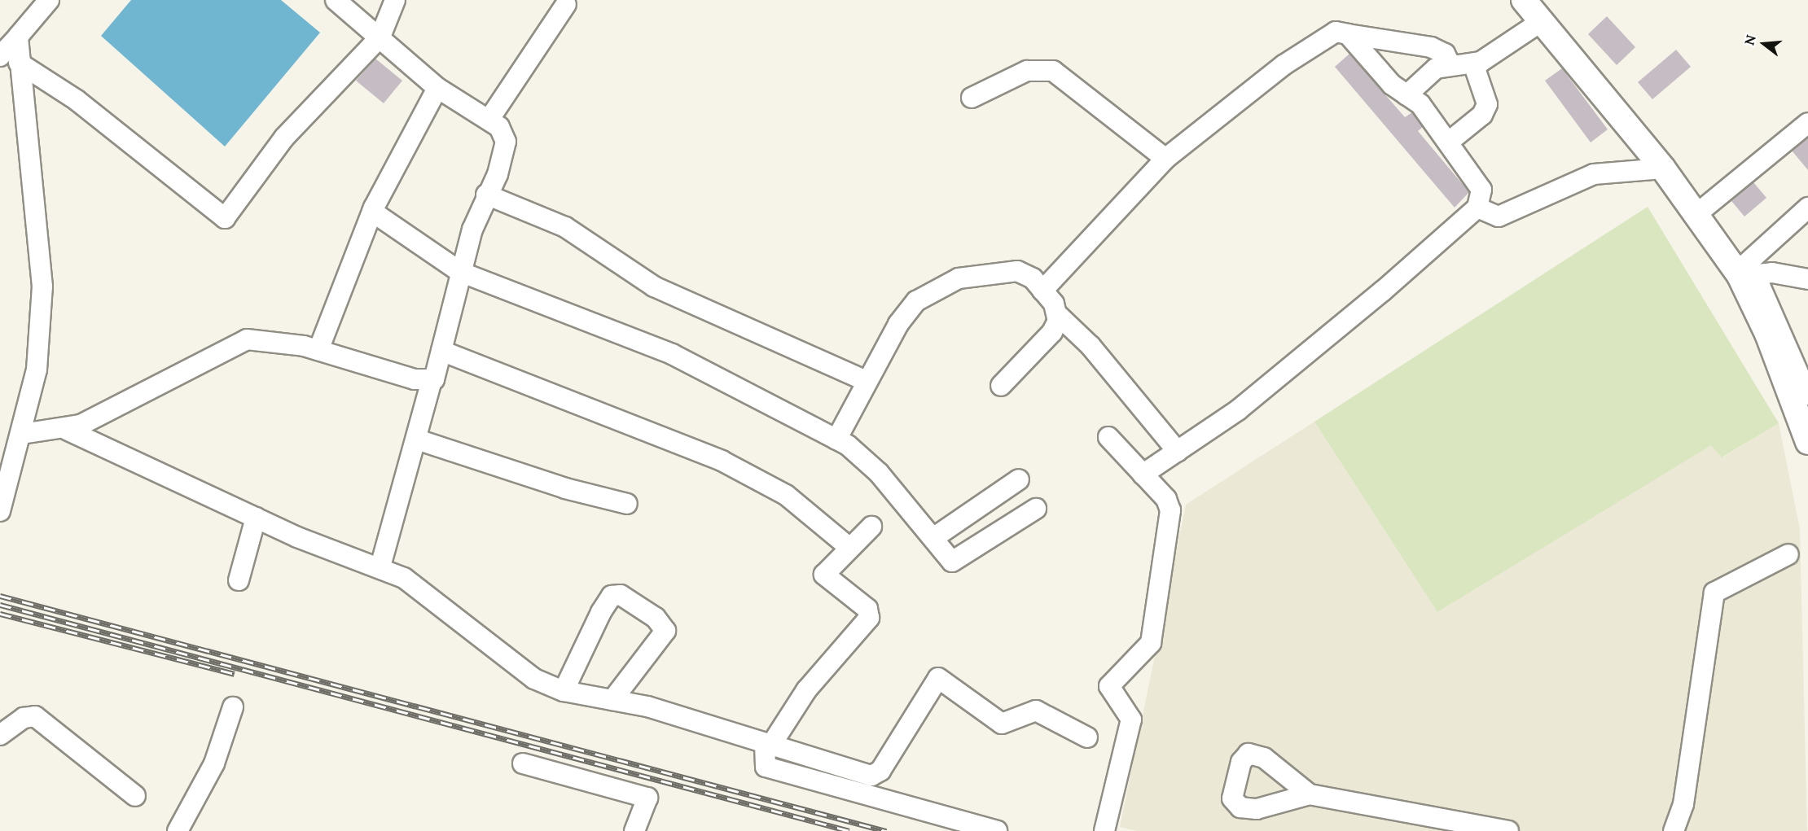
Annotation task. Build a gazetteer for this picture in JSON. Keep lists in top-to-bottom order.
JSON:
{
  "north": "left"
}
